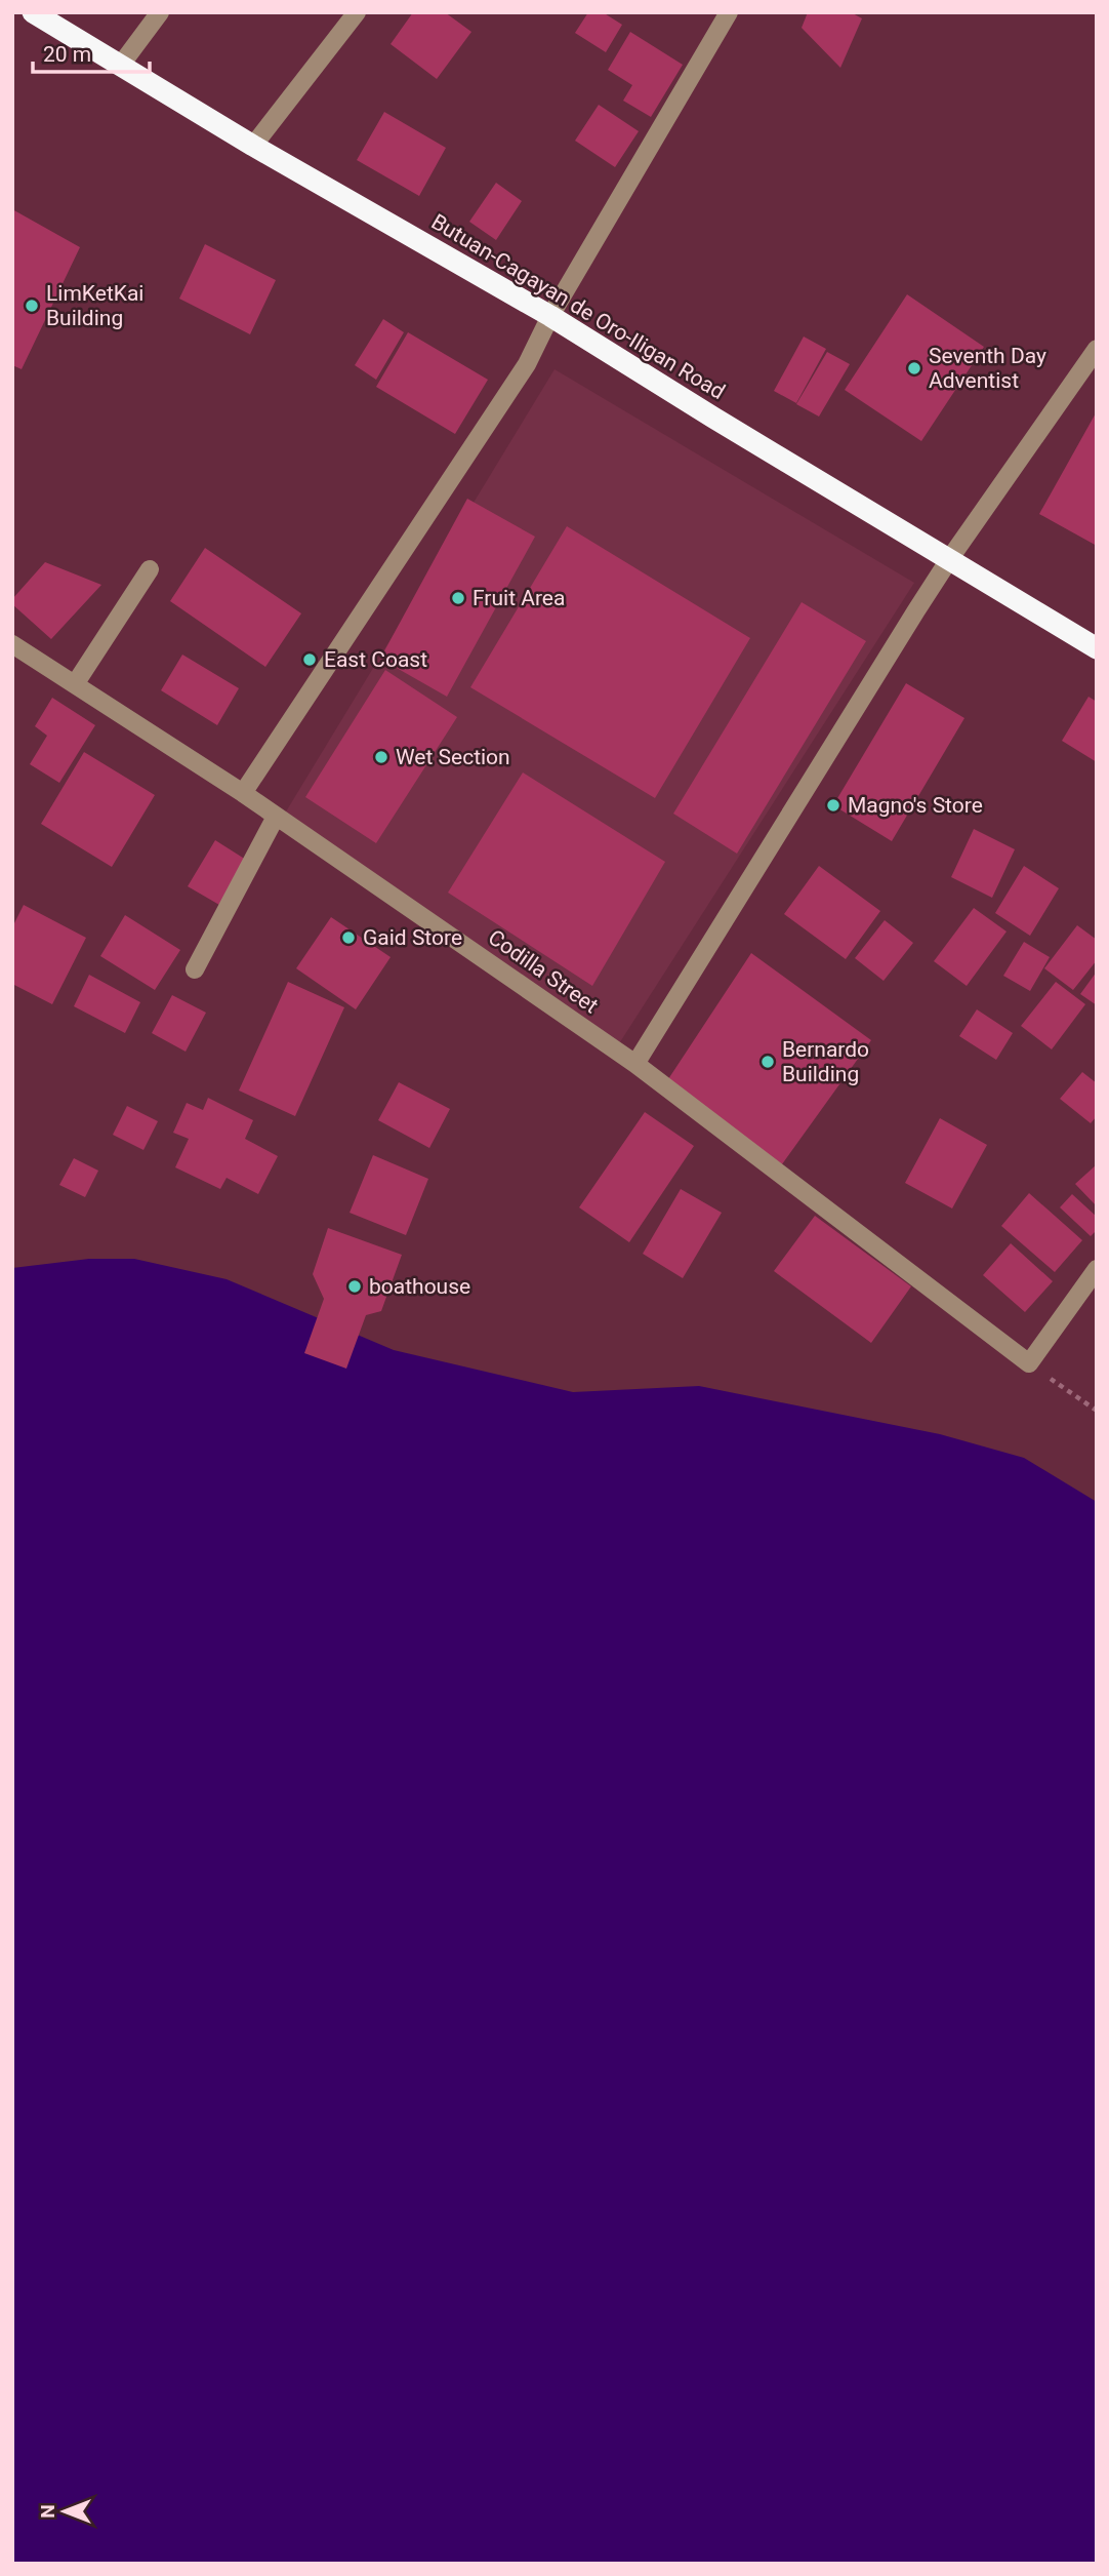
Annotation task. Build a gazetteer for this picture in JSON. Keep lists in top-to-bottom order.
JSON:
{
  "streets": {
    "highway": ["Butuan-Cagayan de Oro-Iligan Road"],
    "street": ["Codilla Street"]
  },
  "places": [
    "LimKetKai Building",
    "Seventh Day Adventist",
    "Fruit Area",
    "East Coast",
    "Wet Section",
    "Magno's Store",
    "Gaid Store",
    "Bernardo Building",
    "boathouse"
  ],
  "scale_bar": "20 m",
  "north": "left"
}
